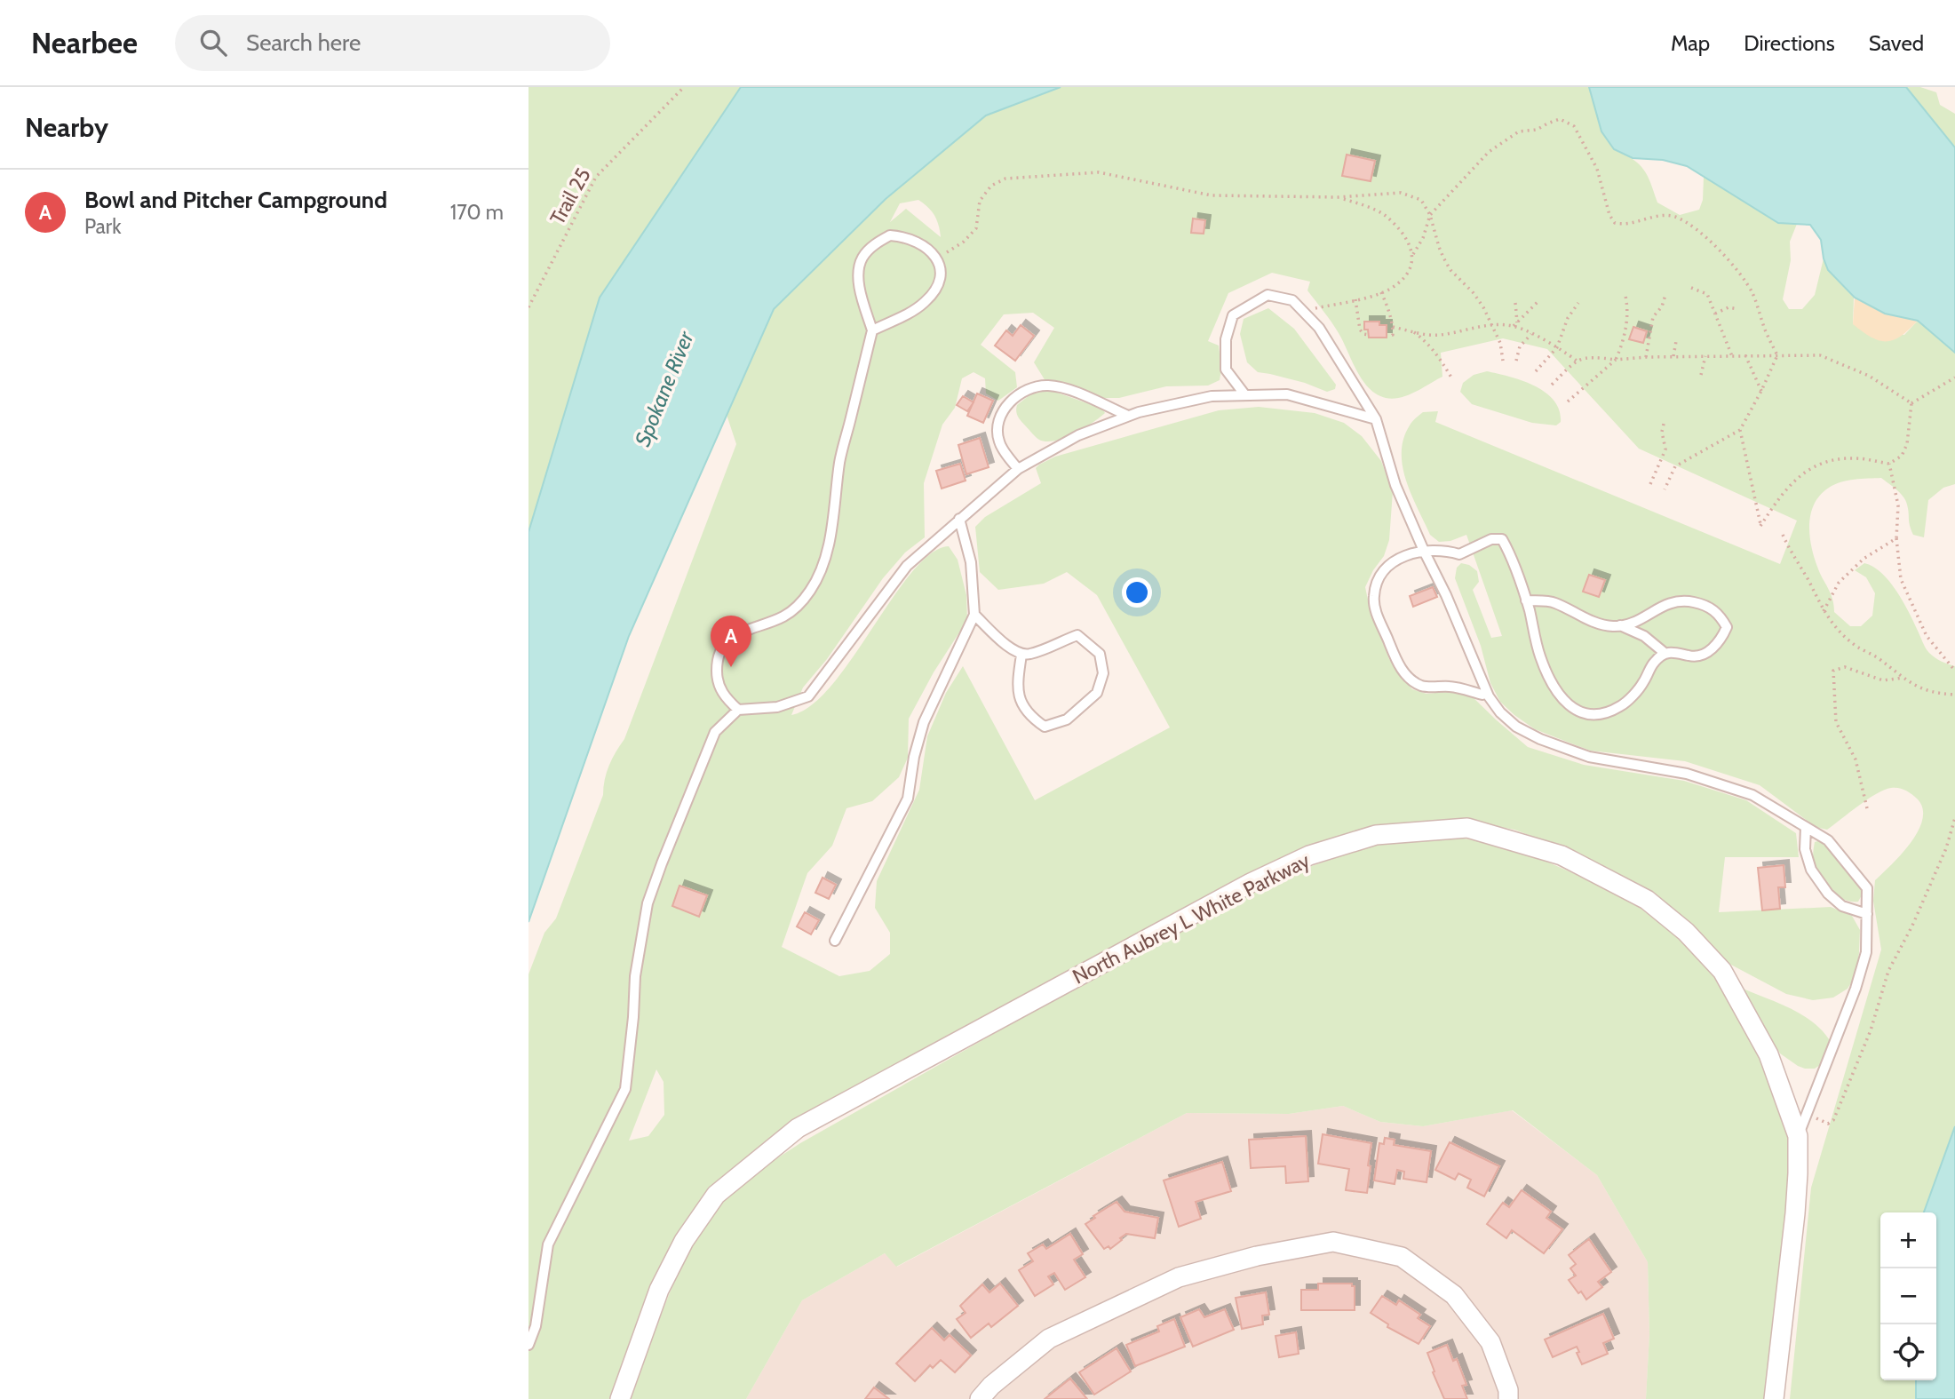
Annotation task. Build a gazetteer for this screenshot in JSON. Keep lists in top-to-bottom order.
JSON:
{
  "streets": {
    "street": ["North Aubrey L White Parkway"],
    "path": ["Trail 25"]
  },
  "water": ["Spokane River"],
  "page": {
    "header": "Nearbee",
    "search": "Search here",
    "nav": ["Map", "Directions", "Saved"],
    "heading": "Nearby",
    "list": [
      {
        "mark": "A",
        "name": "Bowl and Pitcher Campground",
        "note": "Park",
        "value": "170 m"
      }
    ],
    "pins": "A",
    "map_buttons": ["+", "−"]
  }
}
